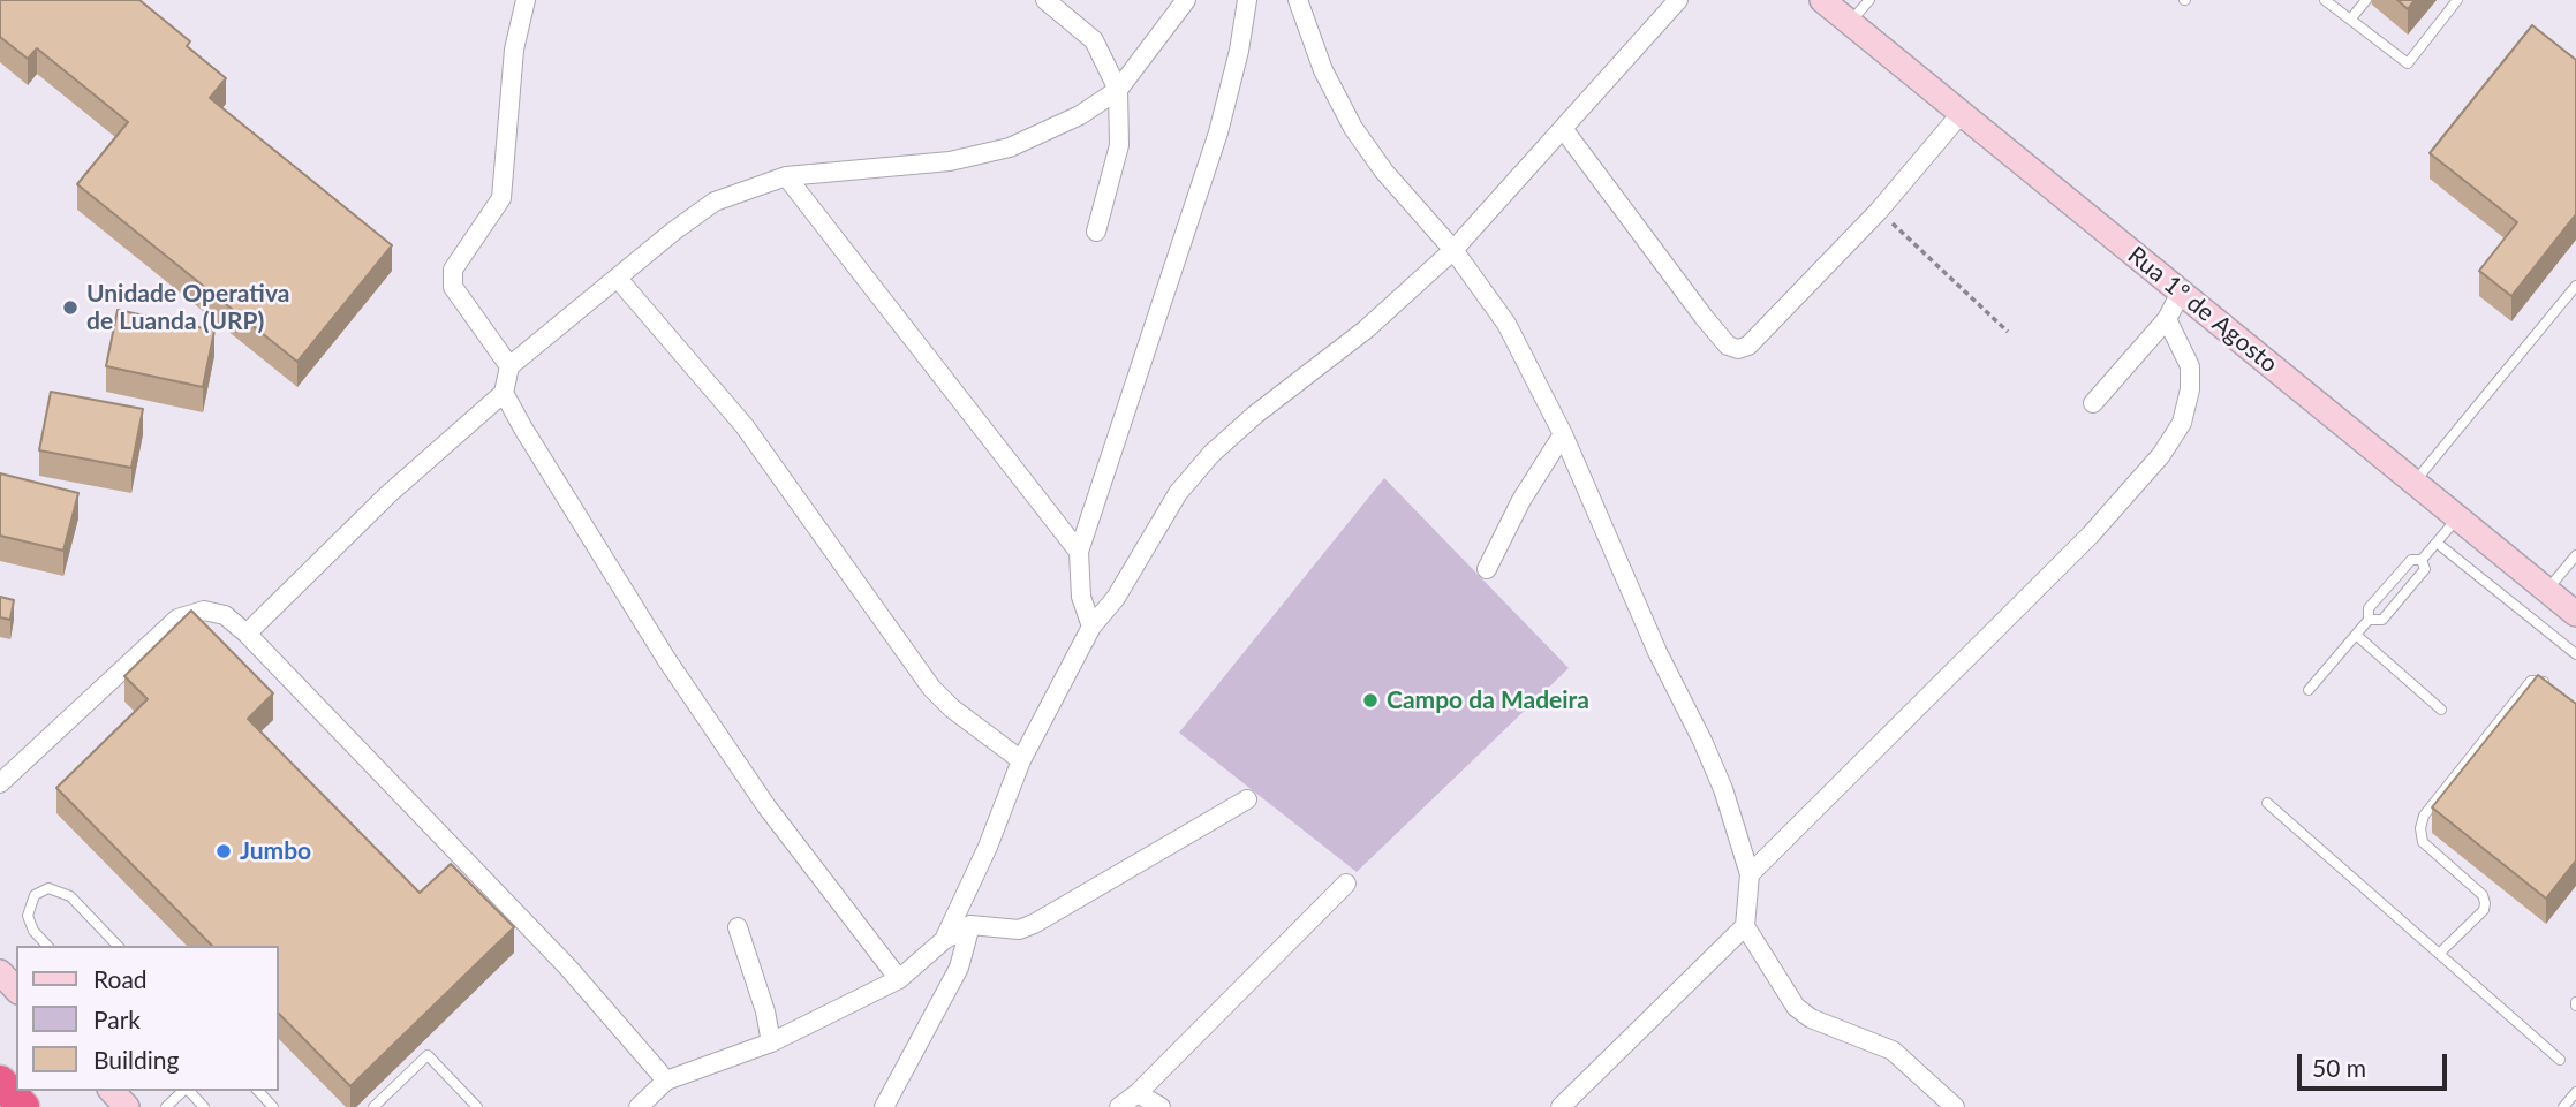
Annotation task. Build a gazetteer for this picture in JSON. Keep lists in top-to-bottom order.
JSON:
{
  "streets": {
    "main road": ["Rua 1º de Agosto"]
  },
  "places": ["Unidade Operativa de Luanda (URP)", "Campo da Madeira", "Jumbo"],
  "legend": ["Road", "Park", "Building"],
  "scale_bar": "50 m"
}
